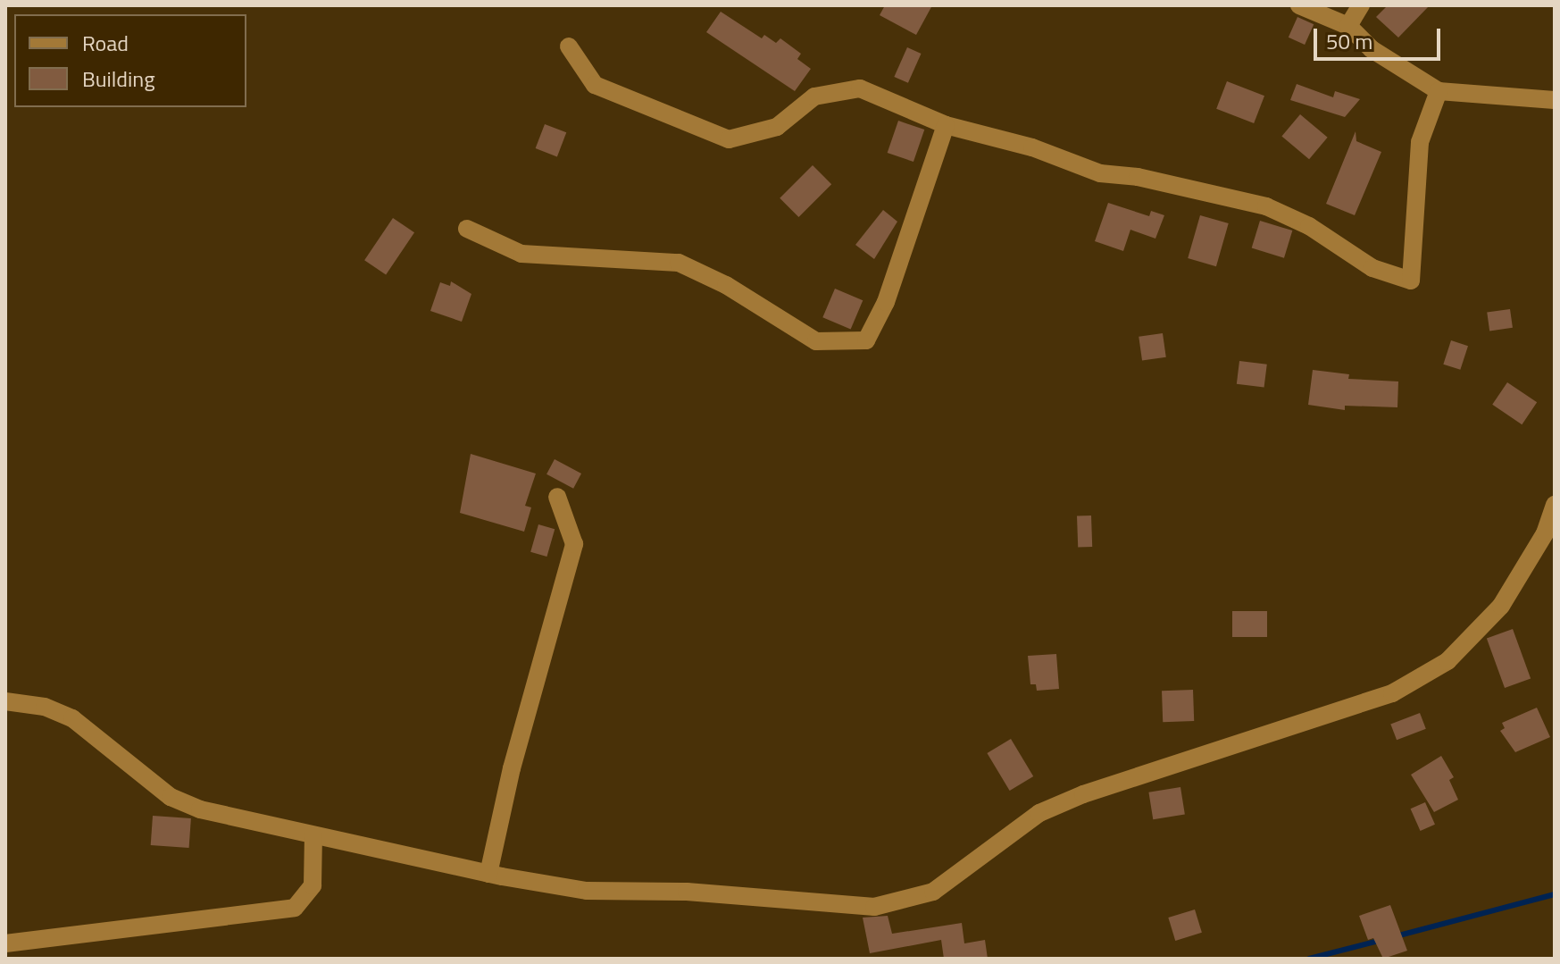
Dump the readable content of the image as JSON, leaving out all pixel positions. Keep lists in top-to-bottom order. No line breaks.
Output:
{"legend":["Road","Building"],"scale_bar":"50 m"}
